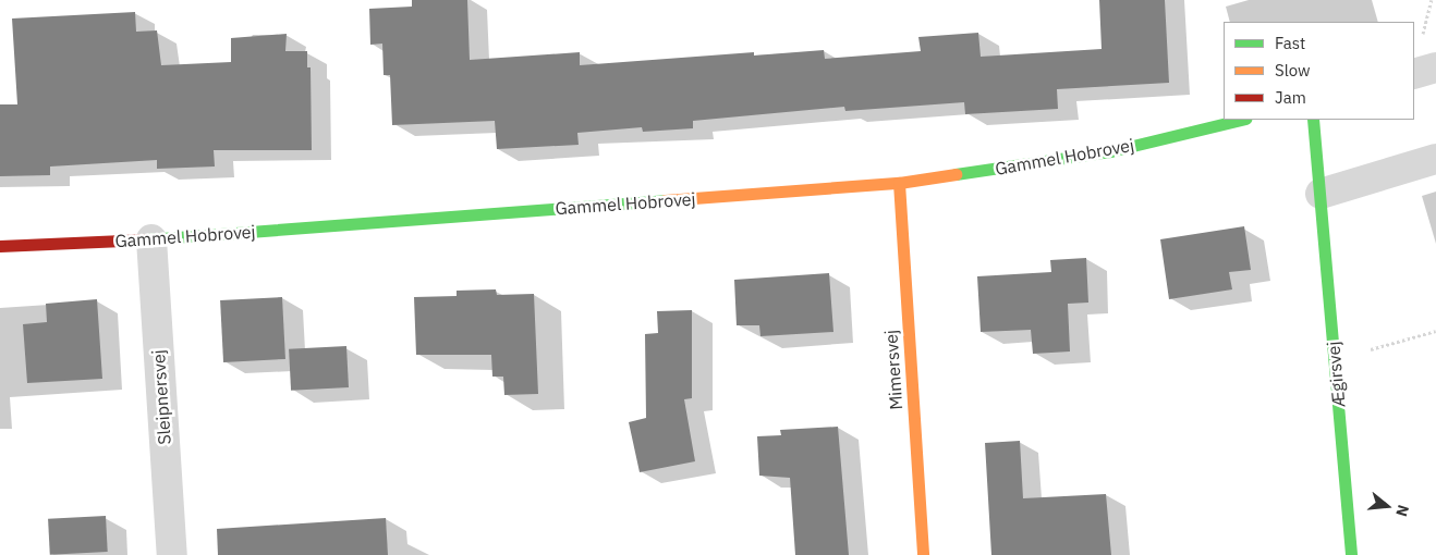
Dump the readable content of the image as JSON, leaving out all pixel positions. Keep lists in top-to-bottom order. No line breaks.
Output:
{"streets":{"street":["Gammel Hobrovej","Mimersvej","Ægirsvej","Sleipnersvej"]},"crossings":[["Gammel Hobrovej","Mimersvej"],["Gammel Hobrovej","Sleipnersvej"]],"legend":["Fast","Slow","Jam"],"north":"right"}
